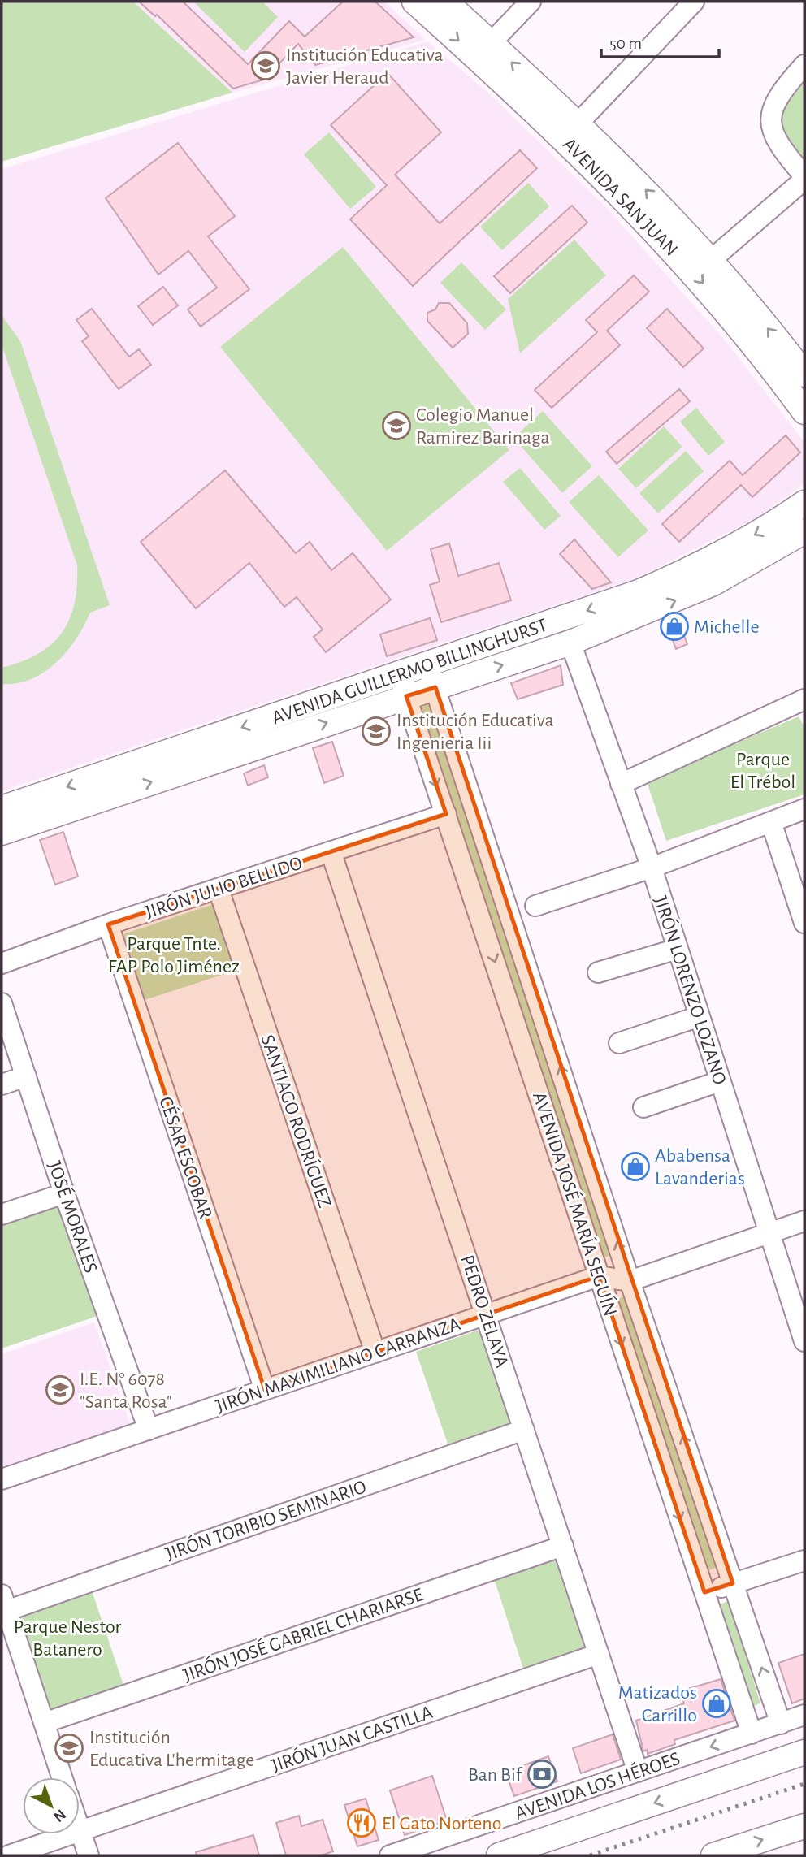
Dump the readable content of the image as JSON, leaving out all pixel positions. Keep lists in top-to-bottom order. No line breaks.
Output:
{"streets":{"main road":["AVENIDA SAN JUAN","AVENIDA GUILLERMO BILLINGHURST","AVENIDA LOS HÉROES"],"street":["JIRÓN JULIO BELLIDO","JIRÓN LORENZO LOZANO","SANTIAGO RODRÍGUEZ","CÉSAR ESCOBAR","AVENIDA JOSÉ MARÍA SEGUÍN","JOSÉ MORALES","PEDRO ZELAYA","JIRÓN MAXIMILIANO CARRANZA","JIRÓN TORIBIO SEMINARIO","JIRÓN JOSÉ GABRIEL CHARIARSE","JIRÓN JUAN CASTILLA"]},"crossings":[["AVENIDA GUILLERMO BILLINGHURST","JIRÓN LORENZO LOZANO"],["AVENIDA GUILLERMO BILLINGHURST","AVENIDA JOSÉ MARÍA SEGUÍN"],["JIRÓN JULIO BELLIDO","SANTIAGO RODRÍGUEZ"],["JIRÓN JULIO BELLIDO","CÉSAR ESCOBAR"],["JIRÓN JULIO BELLIDO","AVENIDA JOSÉ MARÍA SEGUÍN"],["JIRÓN JULIO BELLIDO","PEDRO ZELAYA"],["JIRÓN LORENZO LOZANO","JIRÓN MAXIMILIANO CARRANZA"],["SANTIAGO RODRÍGUEZ","JIRÓN MAXIMILIANO CARRANZA"],["CÉSAR ESCOBAR","JIRÓN MAXIMILIANO CARRANZA"],["AVENIDA JOSÉ MARÍA SEGUÍN","JIRÓN MAXIMILIANO CARRANZA"],["AVENIDA JOSÉ MARÍA SEGUÍN","AVENIDA LOS HÉROES"],["JOSÉ MORALES","JIRÓN MAXIMILIANO CARRANZA"],["PEDRO ZELAYA","JIRÓN MAXIMILIANO CARRANZA"],["PEDRO ZELAYA","JIRÓN TORIBIO SEMINARIO"],["PEDRO ZELAYA","JIRÓN JOSÉ GABRIEL CHARIARSE"],["PEDRO ZELAYA","JIRÓN JUAN CASTILLA"],["PEDRO ZELAYA","AVENIDA LOS HÉROES"]],"parks":["Parque El Trébol","Parque Tnte. FAP Polo Jiménez","Parque Nestor Batanero"],"places":{"school or university":["Institución Educativa Javier Heraud","Colegio Manuel Ramirez Barinaga","Institución Educativa Ingenieria Iii","I.E. N° 6078 \"Santa Rosa\"","Institución Educativa L'hermitage"],"shop":["Michelle","Ababensa Lavanderias","Matizados Carrillo"],"bank":["Ban Bif"],"restaurant":["El Gato Norteno"]},"scale_bar":"50 m","north":"bottom right"}
